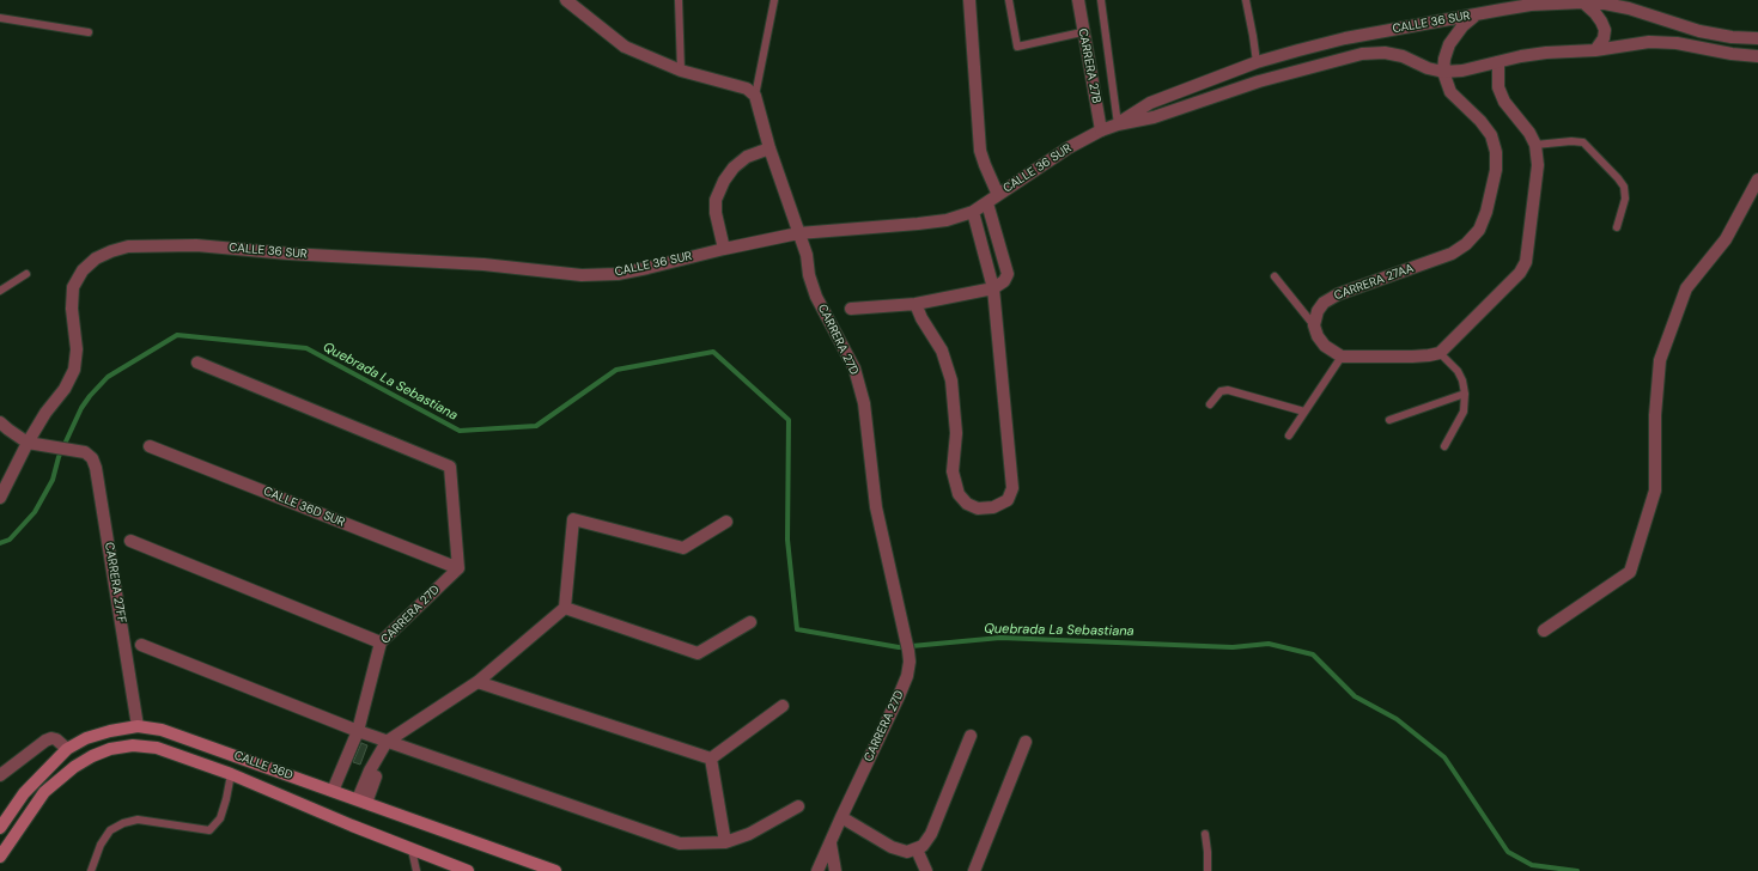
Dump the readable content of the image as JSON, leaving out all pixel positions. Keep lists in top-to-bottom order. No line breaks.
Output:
{"streets":{"main road":["CALLE 36D"],"street":["CALLE 36 SUR","CARRERA 27B","CARRERA 27AA","CARRERA 27D","CALLE 36D SUR","CARRERA 27FF"]},"crossings":[["CALLE 36 SUR","CARRERA 27B"],["CALLE 36 SUR","CARRERA 27AA"],["CALLE 36 SUR","CARRERA 27D"],["CALLE 36 SUR","CARRERA 27FF"],["CARRERA 27D","CALLE 36D SUR"],["CARRERA 27D","CALLE 36D"],["CARRERA 27FF","CALLE 36D"]],"water":["Quebrada La Sebastiana"]}
